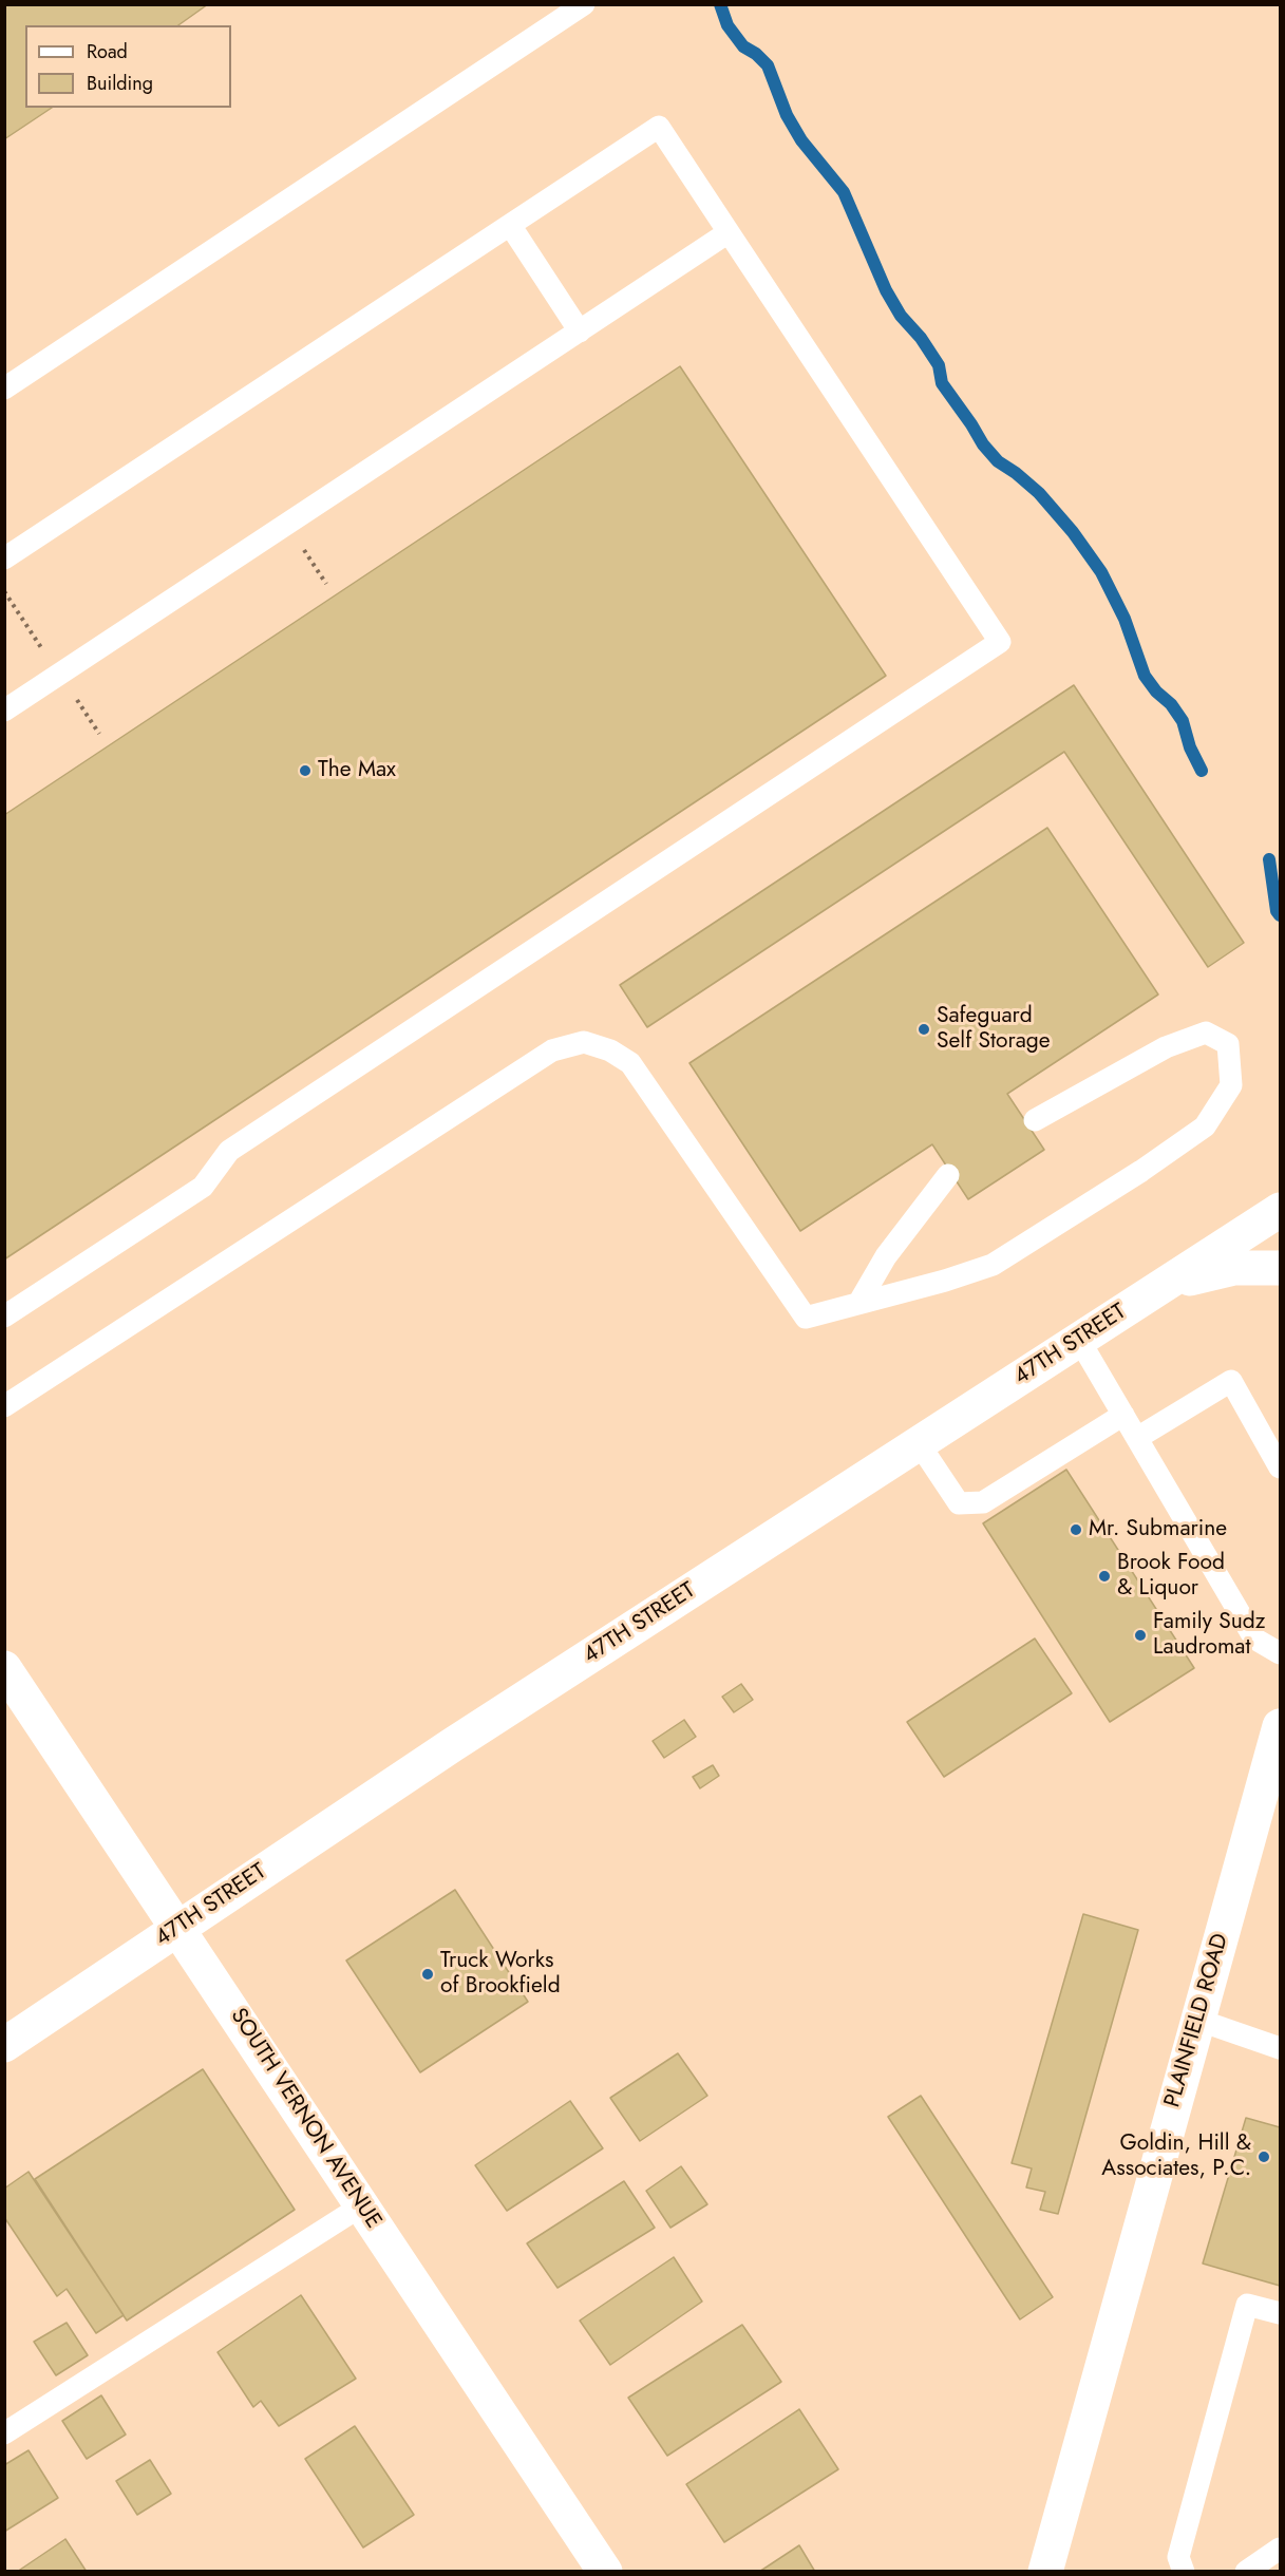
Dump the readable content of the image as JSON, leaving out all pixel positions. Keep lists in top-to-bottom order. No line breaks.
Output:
{"streets":{"street":["47TH STREET","PLAINFIELD ROAD","SOUTH VERNON AVENUE"]},"crossings":[["47TH STREET","SOUTH VERNON AVENUE"]],"places":["The Max","Safeguard Self Storage","Mr. Submarine","Brook Food & Liquor","Family Sudz Laudromat","Truck Works of Brookfield","Goldin, Hill & Associates, P.C."],"legend":["Road","Building"]}
